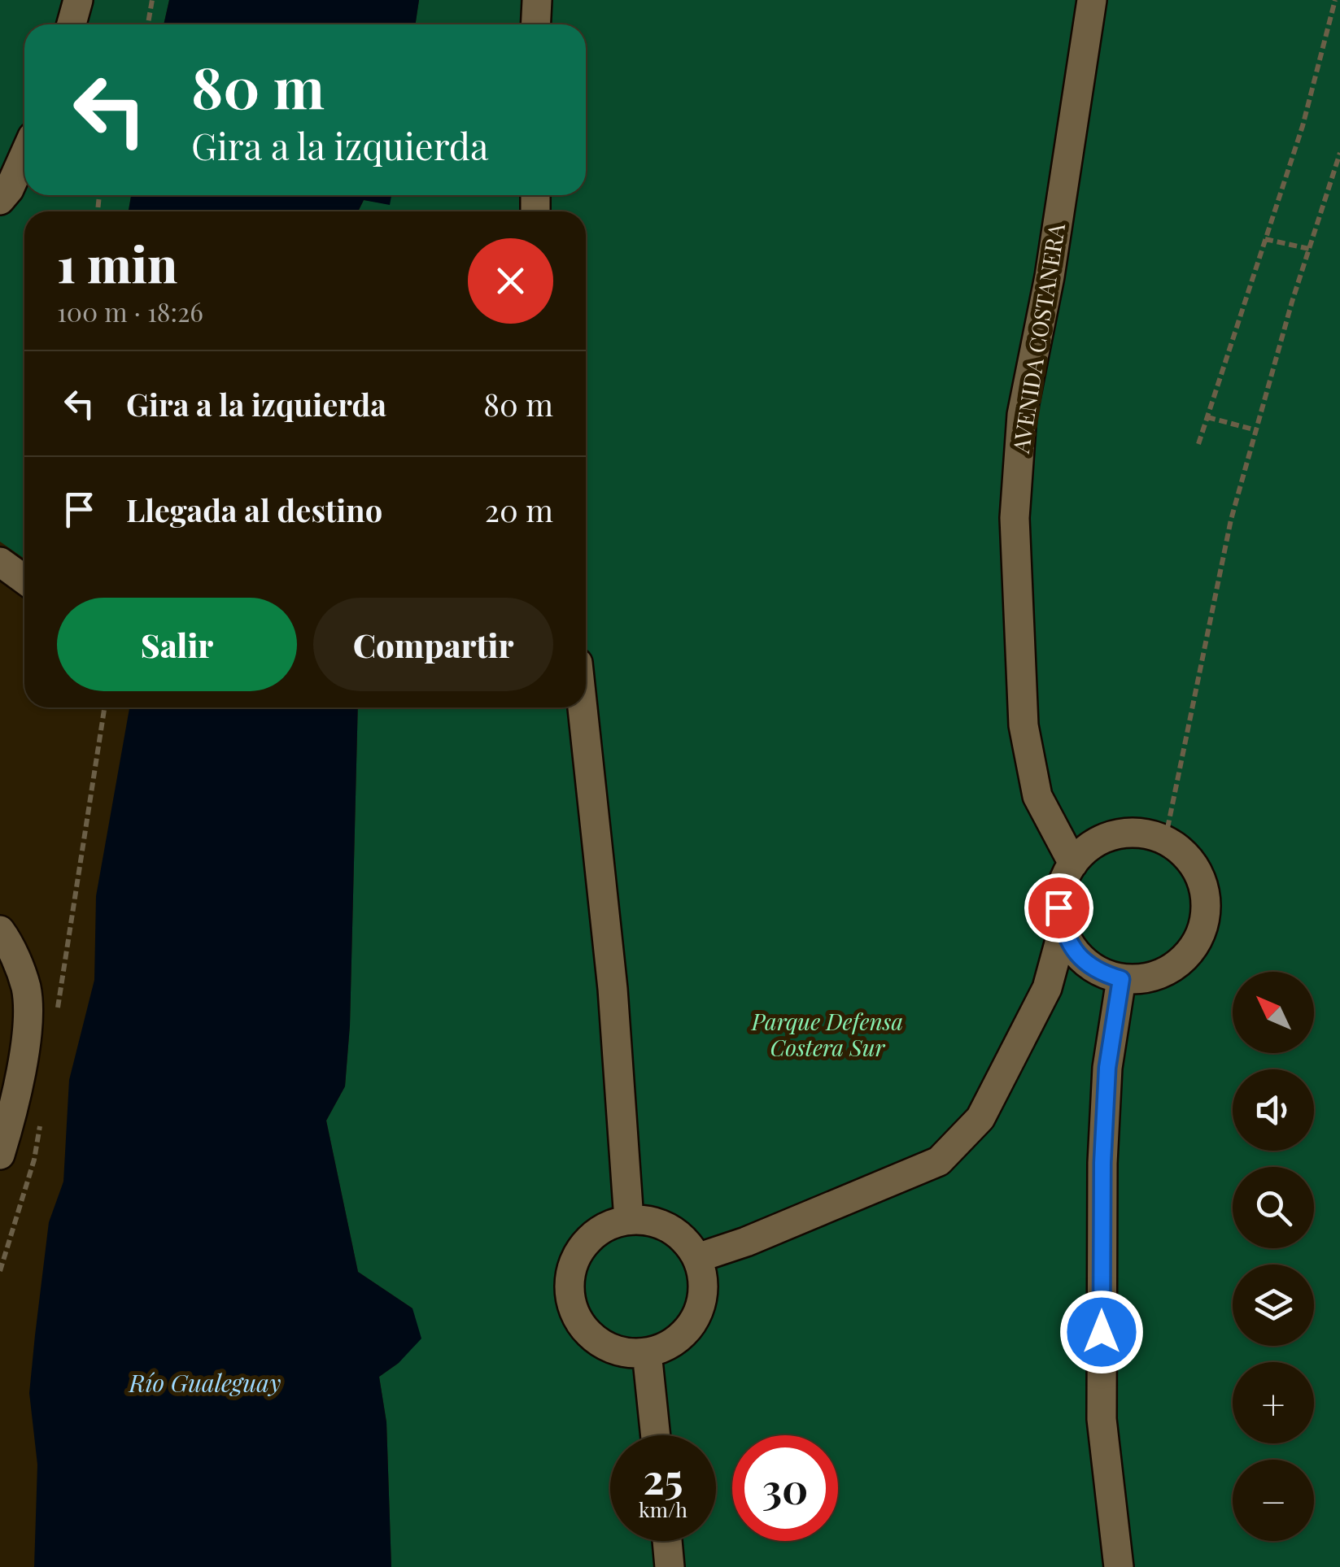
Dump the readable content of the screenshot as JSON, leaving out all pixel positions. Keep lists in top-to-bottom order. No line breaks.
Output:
{"streets":{"street":["AVENIDA COSTANERA"]},"water":["Río Gualeguay"],"parks":["Parque Defensa Costera Sur"],"north":"top left","page":{"turn":["80 m","Gira a la izquierda"],"heading":["1 min","100 m · 18:26"],"list":[{"name":"Gira a la izquierda","value":"80 m"},{"name":"Llegada al destino","value":"20 m"}],"buttons":["Salir","Compartir"],"map_buttons":["+","−"],"speed":"25 km/h","limit":"30"}}
